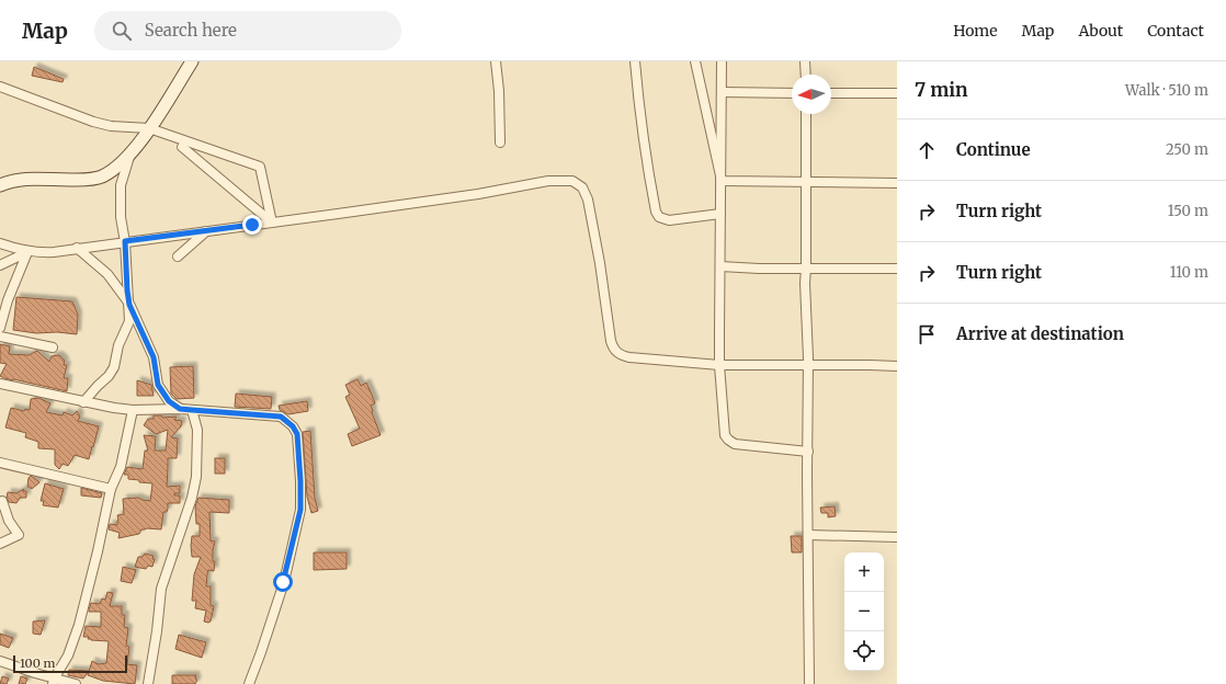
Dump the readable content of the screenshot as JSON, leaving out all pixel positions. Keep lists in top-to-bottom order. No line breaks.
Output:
{"scale_bar":"100 m","north":"left","page":{"header":"Map","search":"Search here","nav":["Home","Map","About","Contact"],"heading":["7 min","Walk · 510 m"],"list":[["Continue","250 m"],["Turn right","150 m"],["Turn right","110 m"],"Arrive at destination"],"map_buttons":["+","−"],"scale":"100 m"}}
